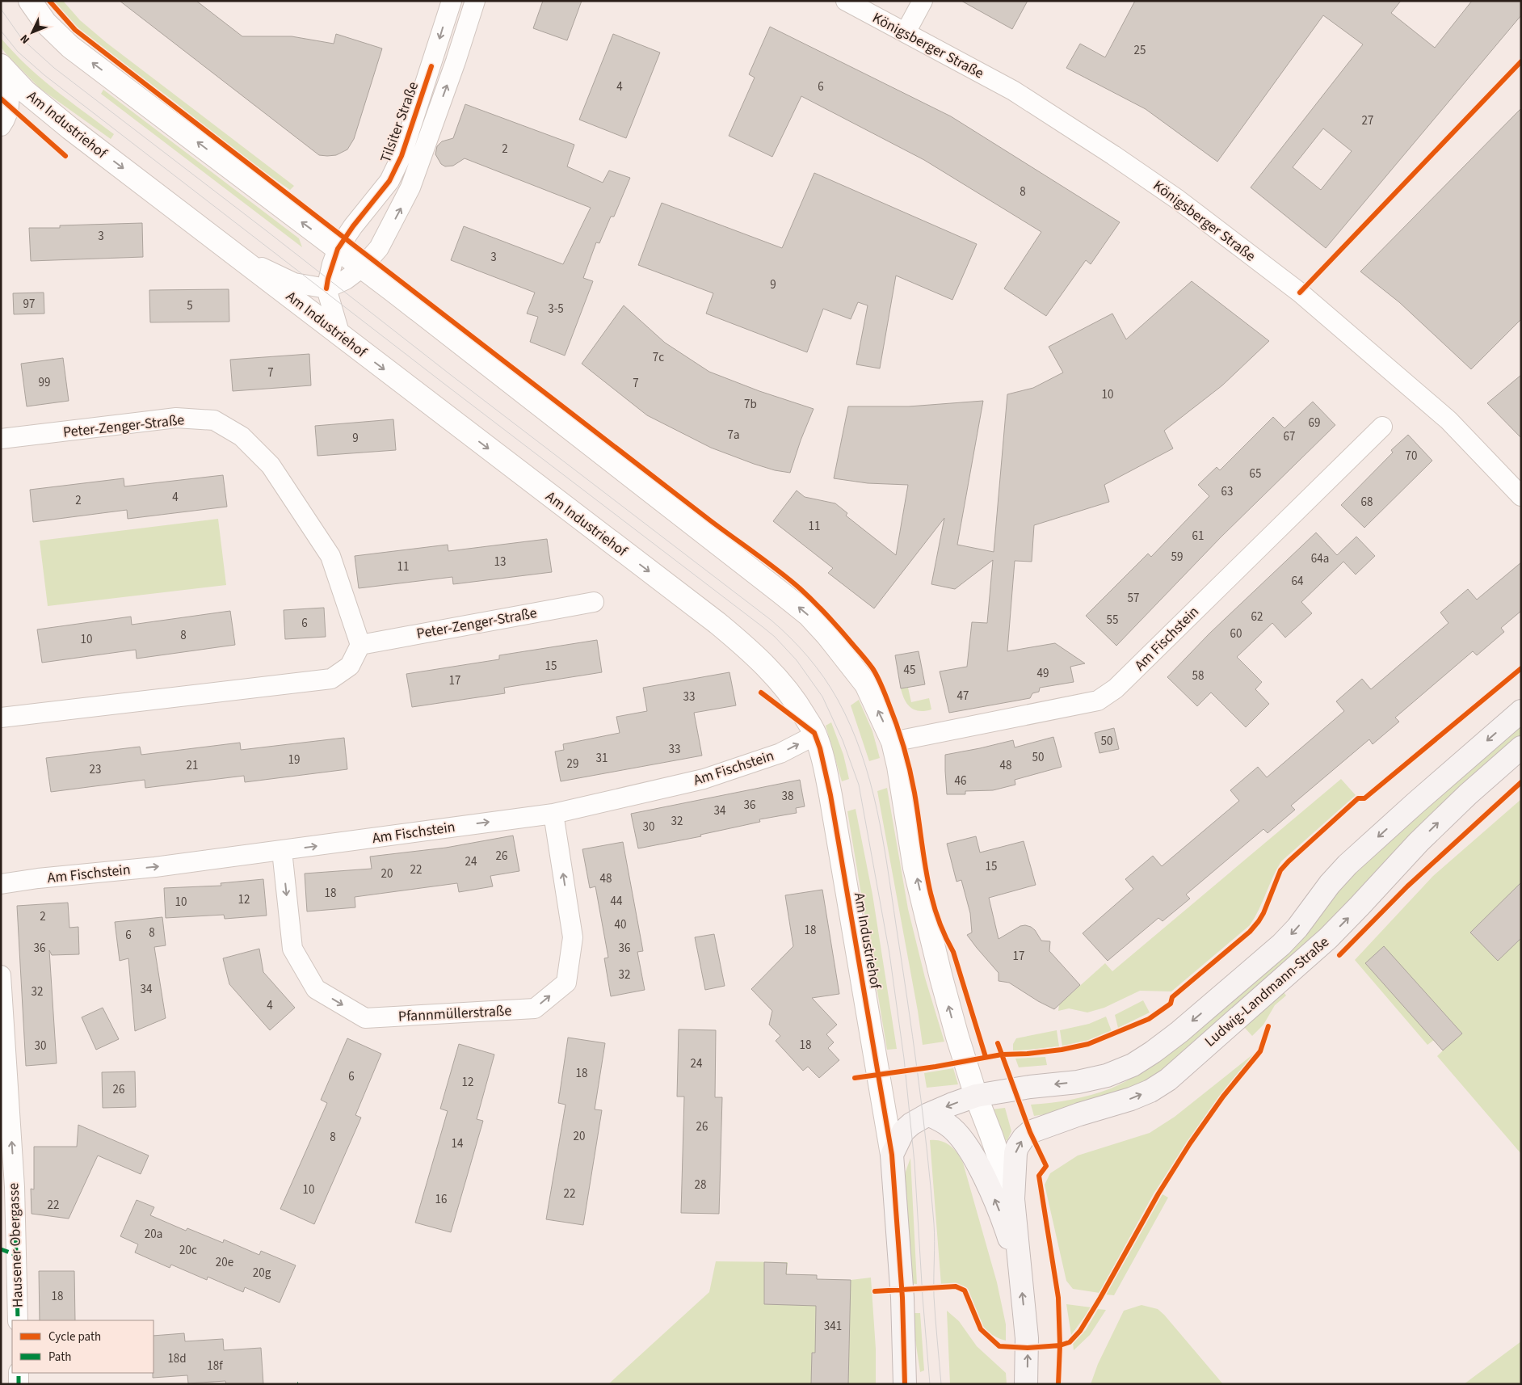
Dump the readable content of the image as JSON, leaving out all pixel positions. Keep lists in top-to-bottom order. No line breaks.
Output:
{"streets":{"main road":["Am Industriehof","Ludwig-Landmann-Straße"],"street":["Königsberger Straße","Tilsiter Straße","Peter-Zenger-Straße","Am Fischstein","Pfannmüllerstraße","Hausener Obergasse"]},"crossings":[["Am Industriehof","Am Fischstein"],["Am Industriehof","Ludwig-Landmann-Straße"],["Am Fischstein","Pfannmüllerstraße"]],"one_way":["Hausener Obergasse"],"house_numbers":["25","4","6","27","2","8","3","3","9","97","5","3-5","7c","7","99","7","10","7b","69","7a","67","9","70","65","63","4","2","68","11","61","59","64a","13","11","64","57","62","55","6","60","8","10","15","45","49","58","17","47","33","50","33","50","31","19","29","21","48","23","46","38","36","34","32","30","26","24","15","22","20","48","18","12","44","10","2","40","18","8","6","36","36","17","32","34","32","4","18","30","24","18","6","12","26","26","20","8","14","28","10","22","16","22","20a","20c","20e","20g","18","341","18d","18f"],"legend":["Cycle path","Path"],"north":"bottom left"}
